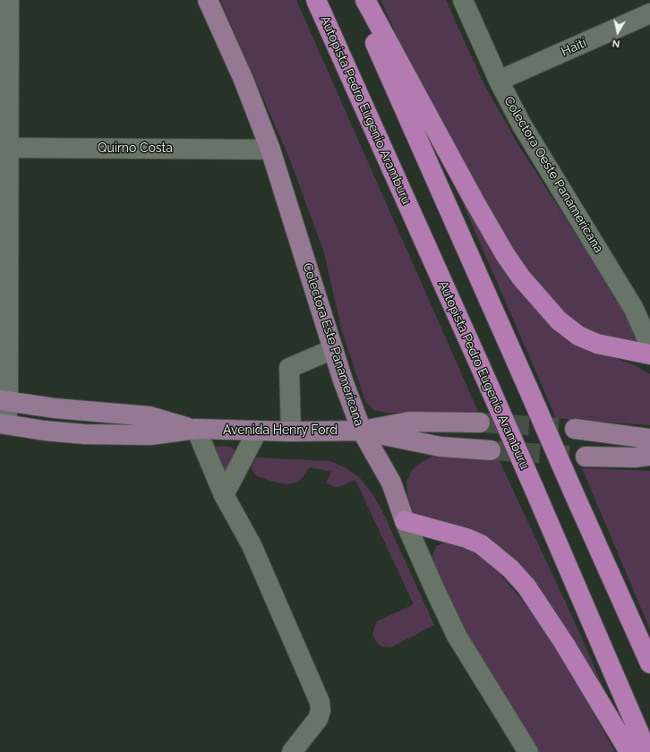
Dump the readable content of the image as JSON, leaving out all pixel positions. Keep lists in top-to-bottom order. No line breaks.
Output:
{"streets":{"highway":["Autopista Pedro Eugenio Aramburu"],"main road":["Colectora Este Panamericana","Avenida Henry Ford"],"street":["Haití","Quirno Costa","Colectora Oeste Panamericana"]},"crossings":[["Haití","Colectora Oeste Panamericana"],["Quirno Costa","Colectora Este Panamericana"],["Colectora Este Panamericana","Avenida Henry Ford"]],"north":"bottom"}
